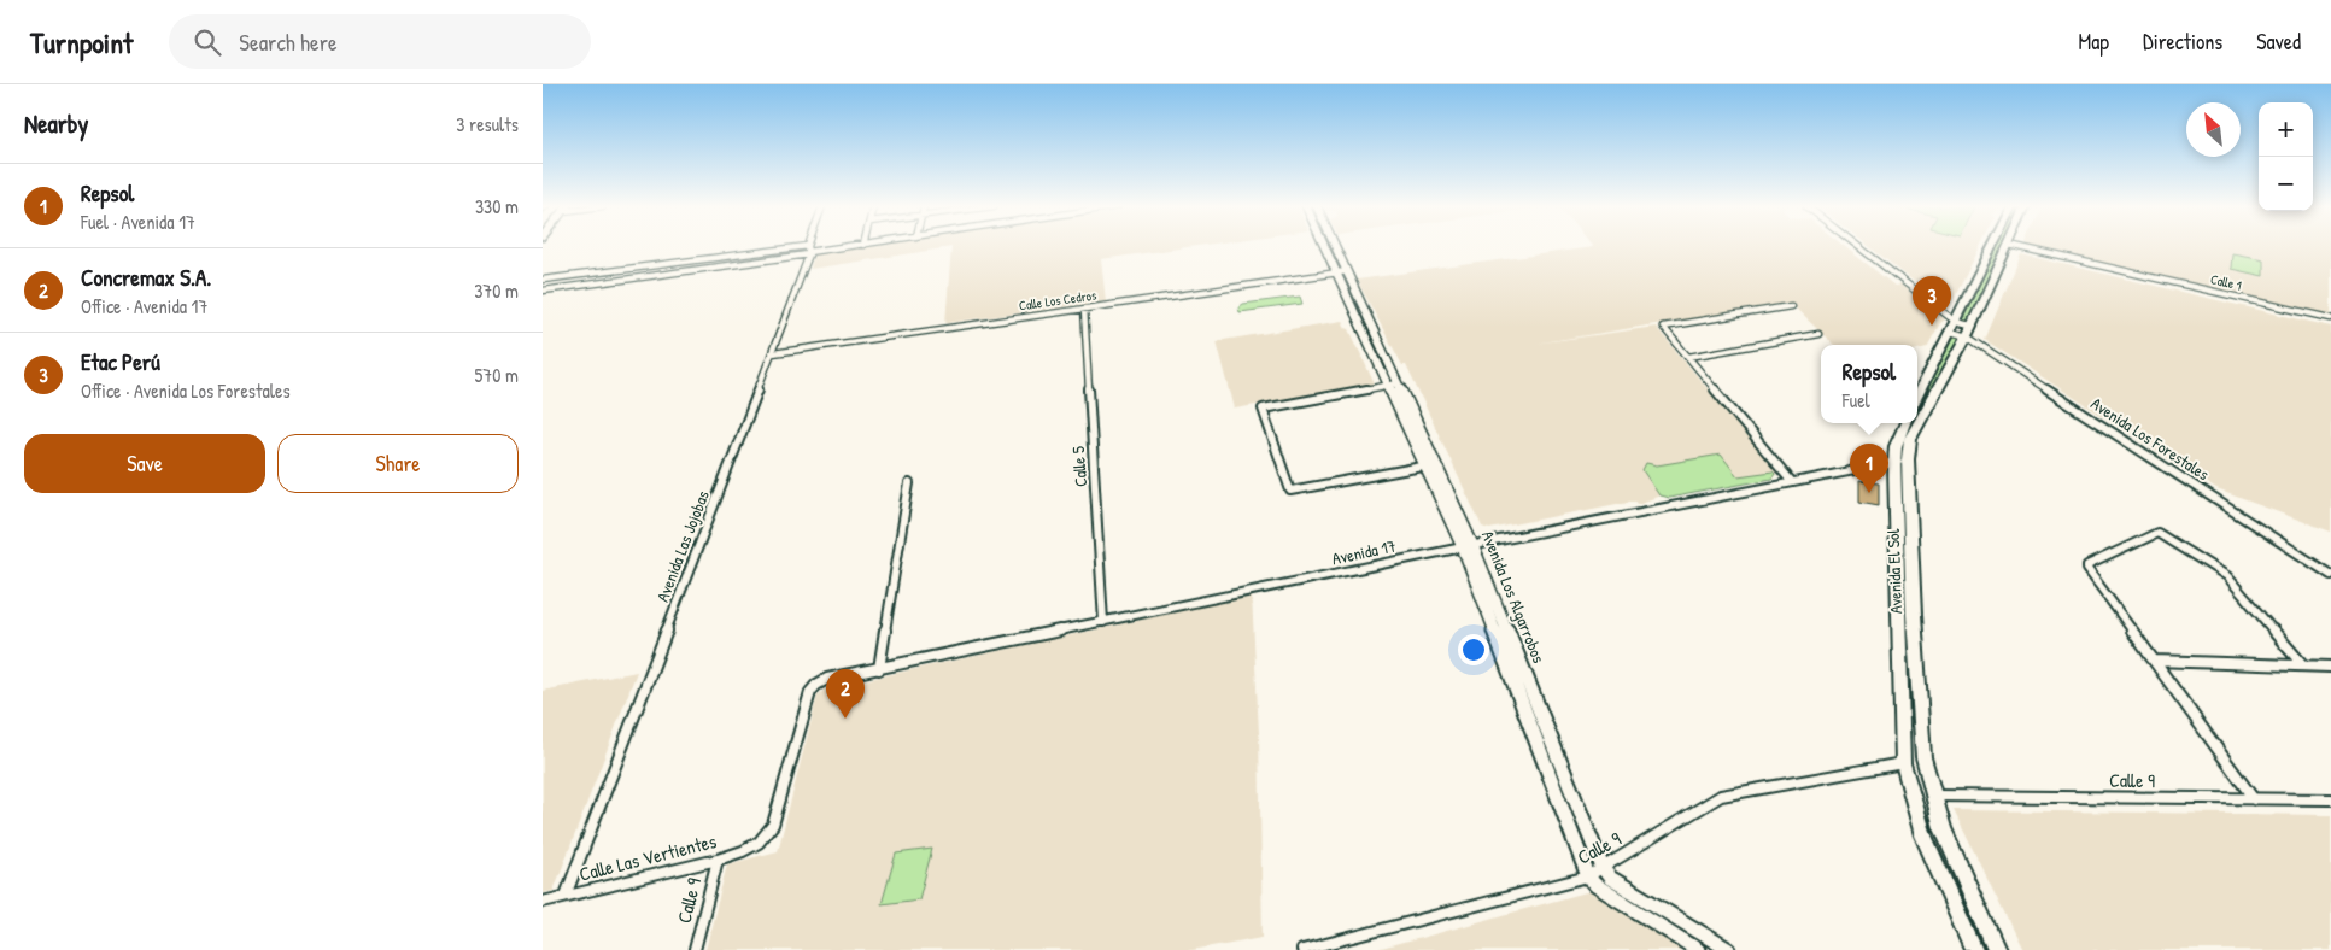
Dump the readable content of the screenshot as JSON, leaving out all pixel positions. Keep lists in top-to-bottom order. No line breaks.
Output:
{"streets":{"main road":["Avenida El Sol"],"street":["Calle 1","Calle Los Cedros","Avenida Los Forestales","Calle 5","Avenida Las Jojobas","Avenida 17","Avenida Los Algarrobos","Calle 9","Calle Las Vertientes"]},"crossings":[["Calle Los Cedros","Calle 5"],["Calle Los Cedros","Avenida Las Jojobas"],["Calle Los Cedros","Avenida Los Algarrobos"],["Avenida Los Forestales","Avenida El Sol"],["Calle 5","Avenida 17"],["Avenida Las Jojobas","Calle Las Vertientes"],["Avenida 17","Avenida El Sol"],["Avenida 17","Avenida Los Algarrobos"],["Avenida 17","Calle Las Vertientes"],["Avenida El Sol","Calle 9"],["Avenida Los Algarrobos","Calle 9"],["Calle 9","Calle Las Vertientes"]],"north":"top left","page":{"header":"Turnpoint","search":"Search here","nav":["Map","Directions","Saved"],"heading":["Nearby","3 results"],"map_buttons":["+","−"],"list":[{"mark":"1","name":"Repsol","note":"Fuel · Avenida 17","value":"330 m"},{"mark":"2","name":"Concremax S.A.","note":"Office · Avenida 17","value":"370 m"},{"mark":"3","name":"Etac Perú","note":"Office · Avenida Los Forestales","value":"570 m"}],"pins":["3","1","2"],"popup":["Repsol","Fuel"],"buttons":["Save","Share"]}}
